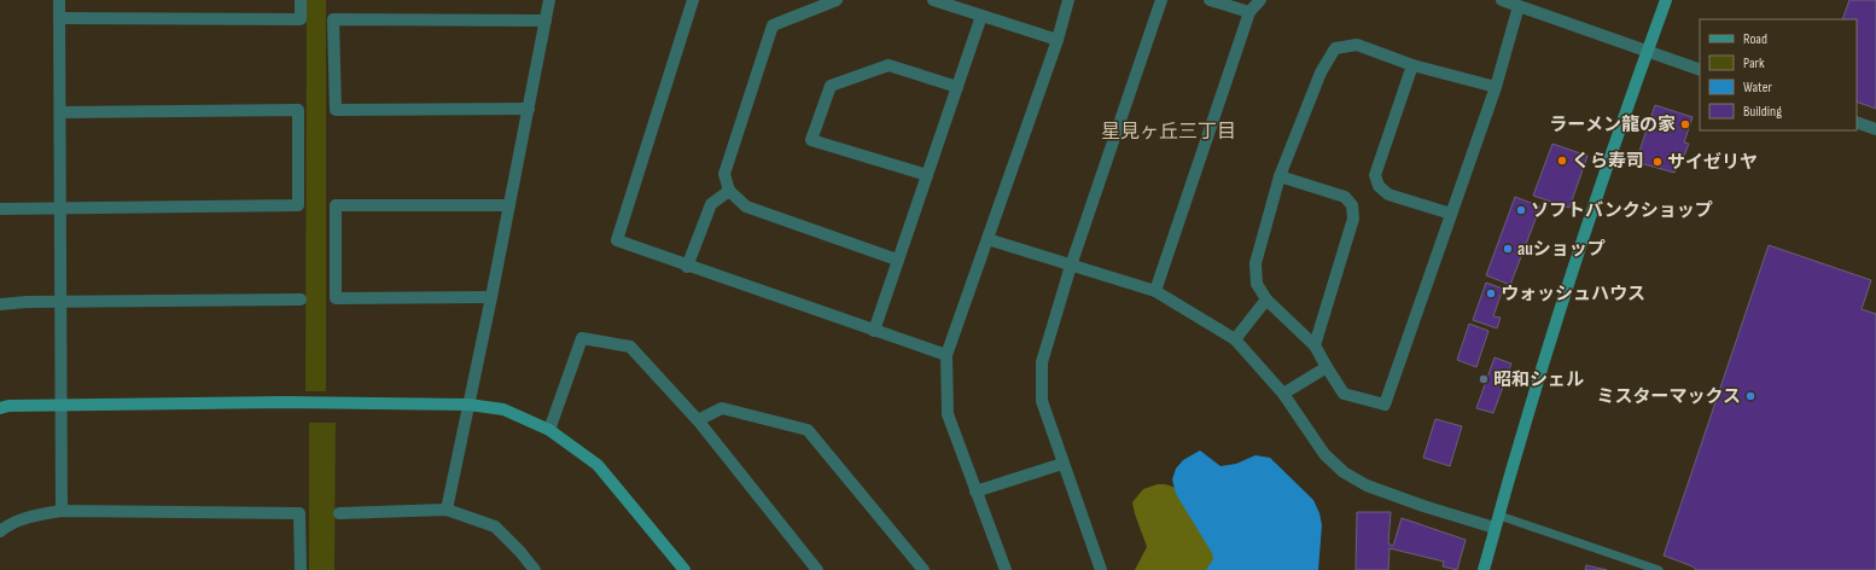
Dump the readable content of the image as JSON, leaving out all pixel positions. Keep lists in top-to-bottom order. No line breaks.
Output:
{"districts":["星見ヶ丘三丁目"],"places":["ラーメン龍の家","くら寿司","サイゼリヤ","ソフトバンクショップ","auショップ","ウォッシュハウス","昭和シェル","ミスターマックス"],"legend":["Road","Park","Water","Building"]}
